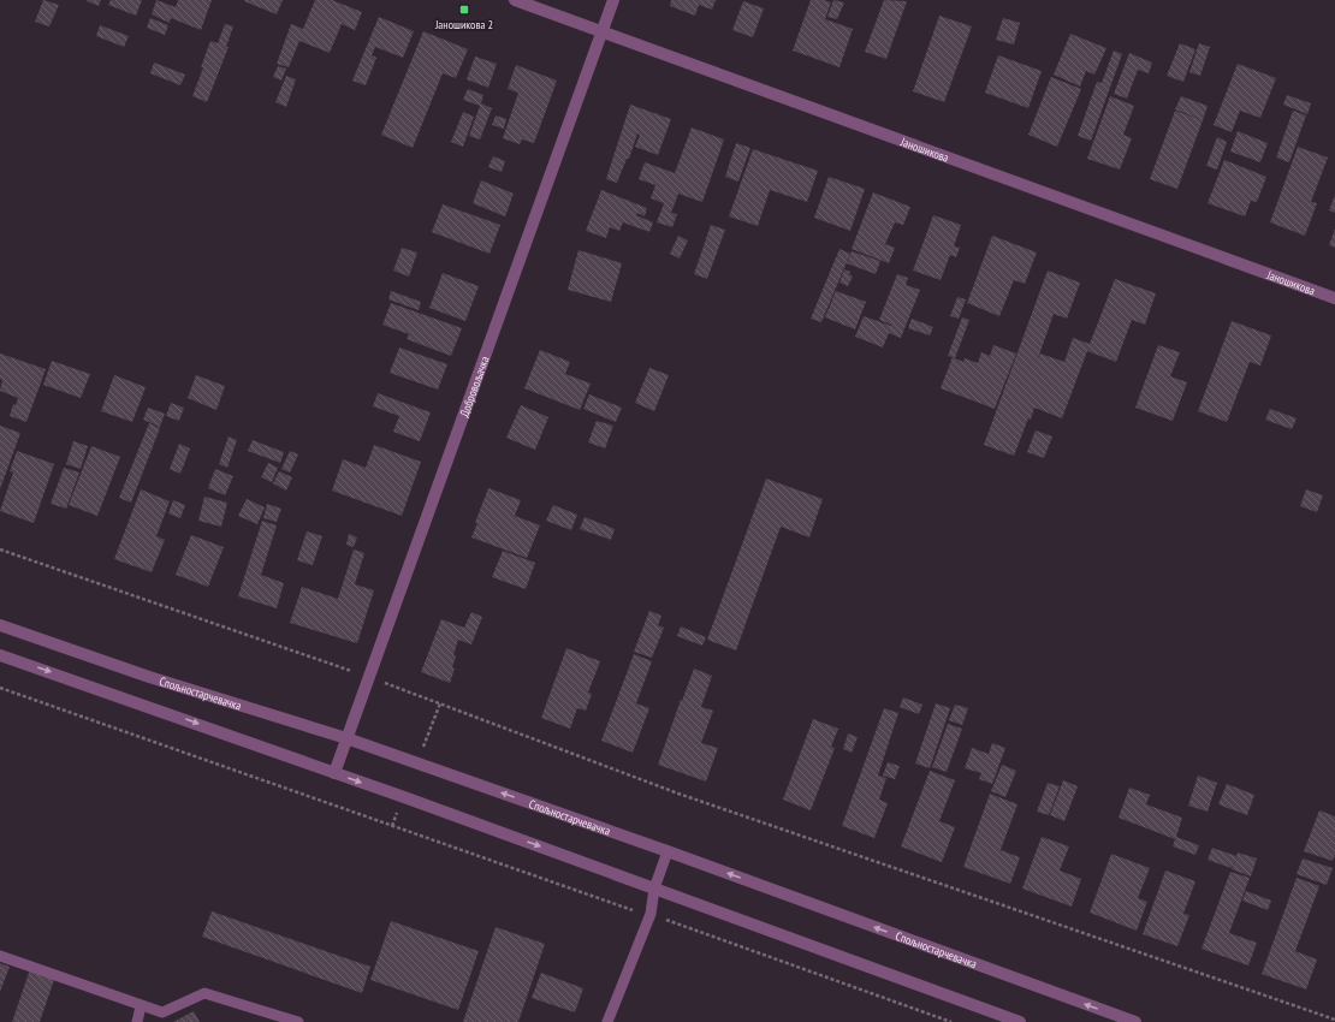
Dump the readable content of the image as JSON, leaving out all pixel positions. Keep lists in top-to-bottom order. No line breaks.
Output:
{"streets":{"street":["Јаношикова","Добровољачка","Спољностарчевачка"]},"crossings":[["Јаношикова","Добровољачка"],["Добровољачка","Спољностарчевачка"]],"places":{"transit":["Јаношикова 2"]}}
